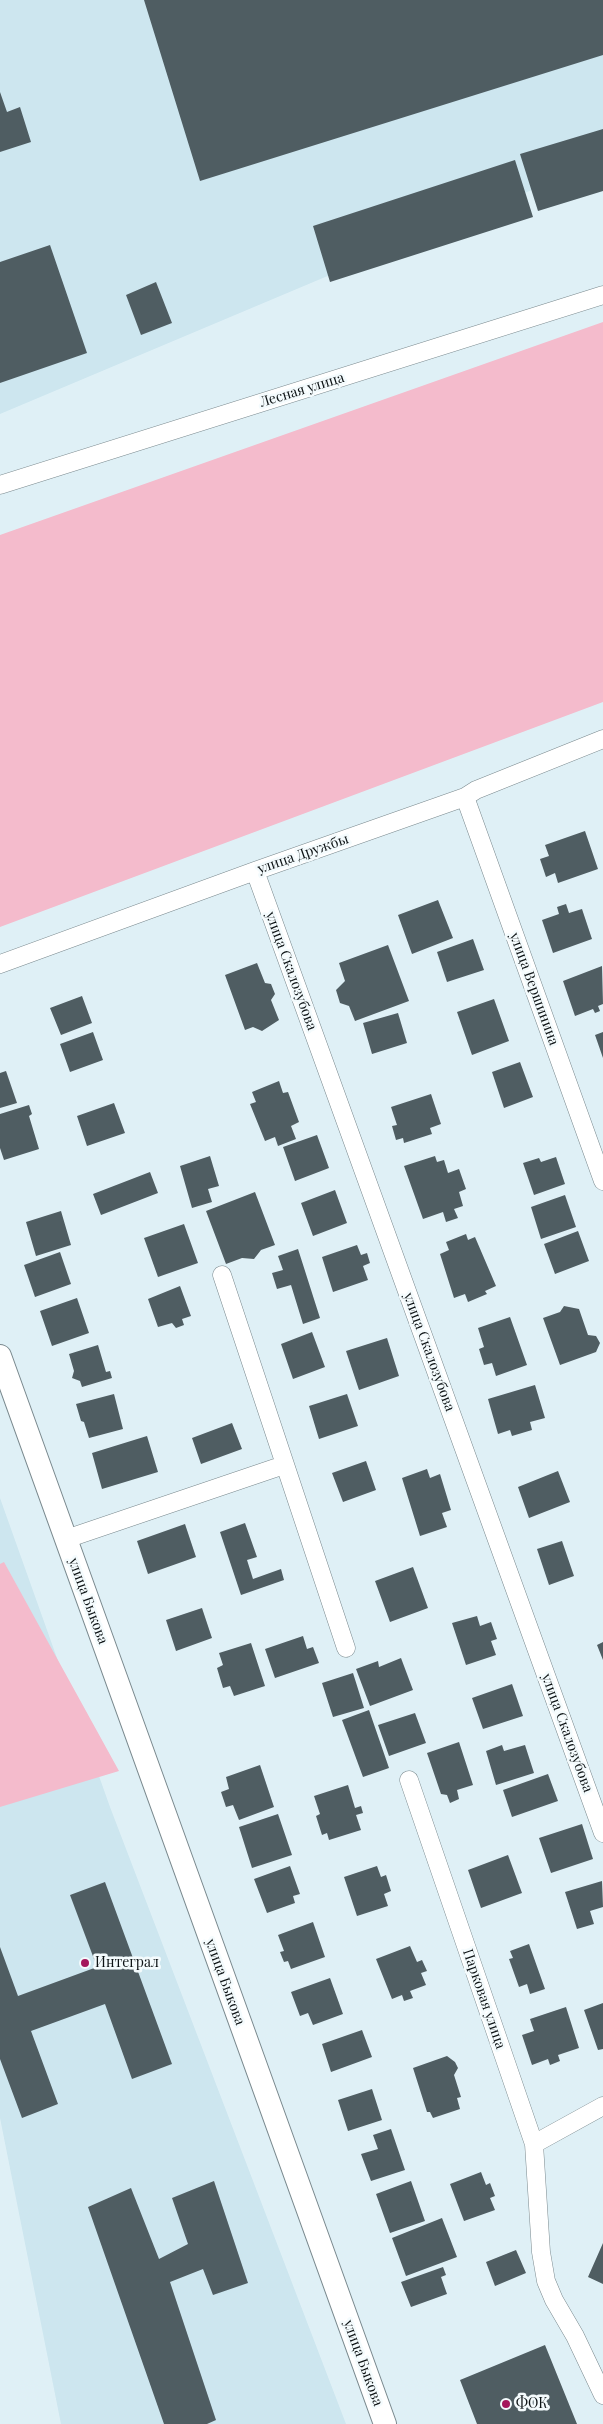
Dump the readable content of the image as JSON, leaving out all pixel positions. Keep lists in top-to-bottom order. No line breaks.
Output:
{"streets":{"street":["Лесная улица","улица Дружбы","улица Скалозубова","улица Вершинина","улица Быкова","Парковая улица"]},"crossings":[["улица Дружбы","улица Скалозубова"],["улица Дружбы","улица Вершинина"]],"places":["Интеграл","ФОК"]}
